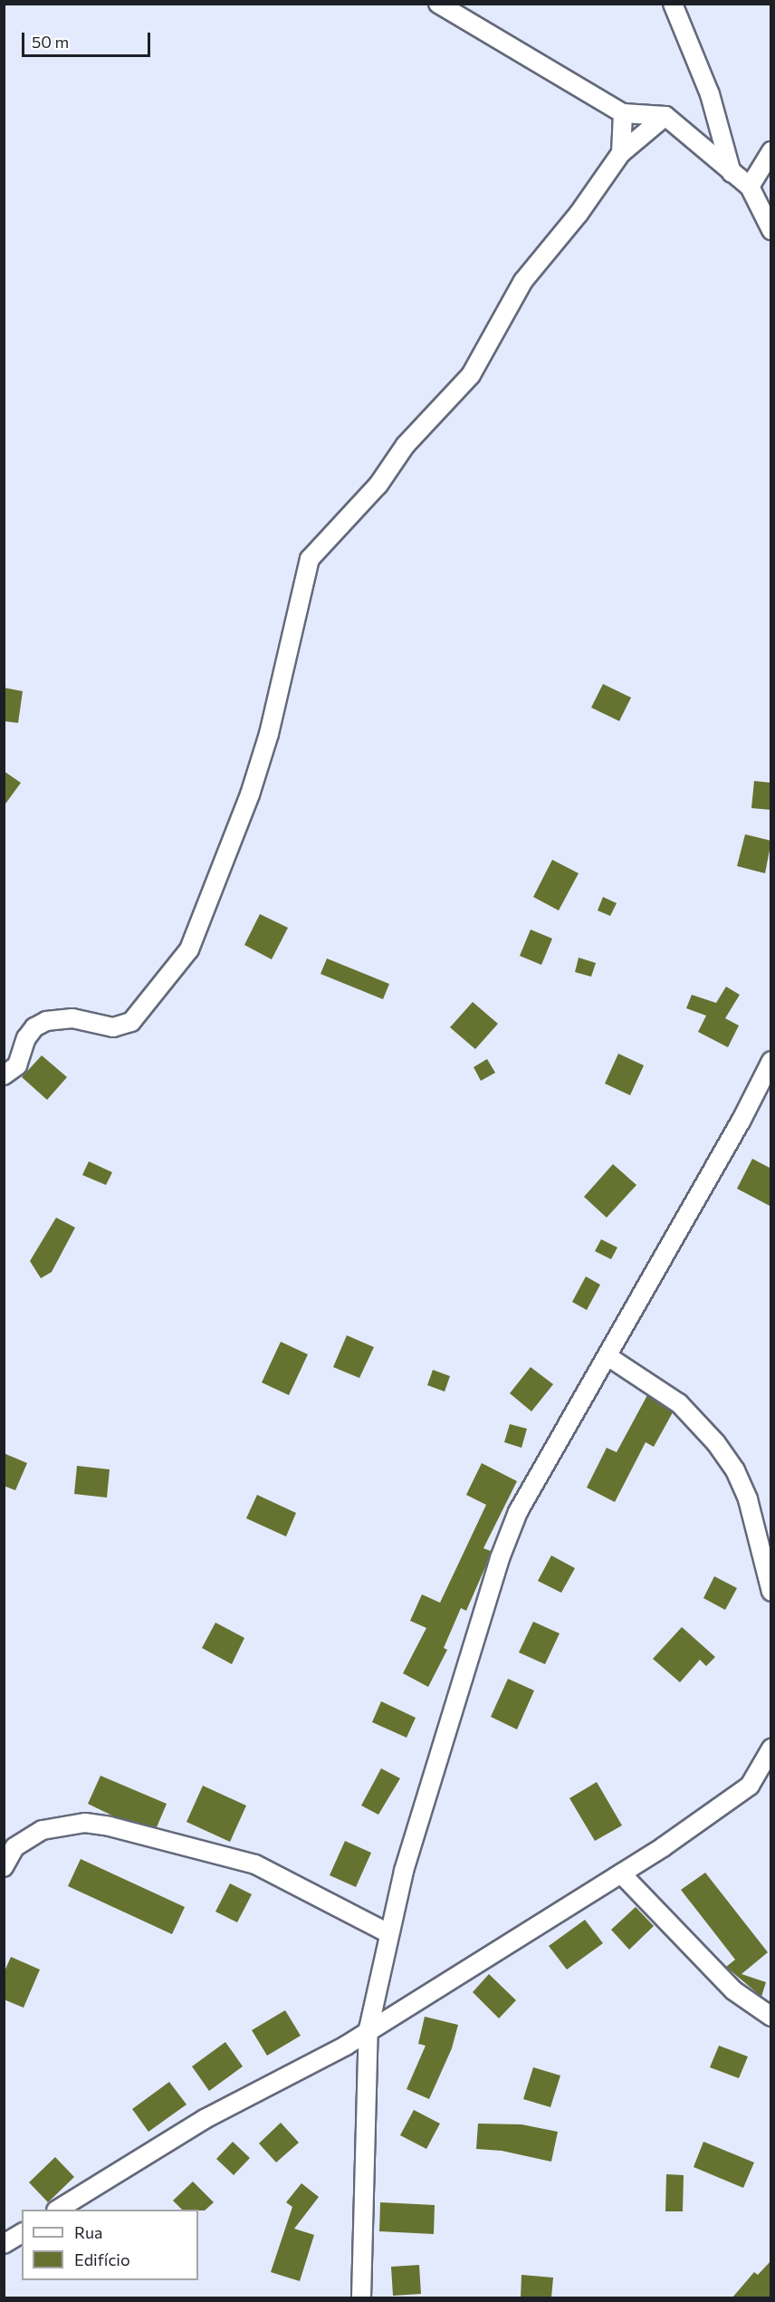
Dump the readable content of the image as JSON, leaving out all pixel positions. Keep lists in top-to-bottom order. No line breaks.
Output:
{"legend":["Rua","Edifício"],"scale_bar":"50 m"}
